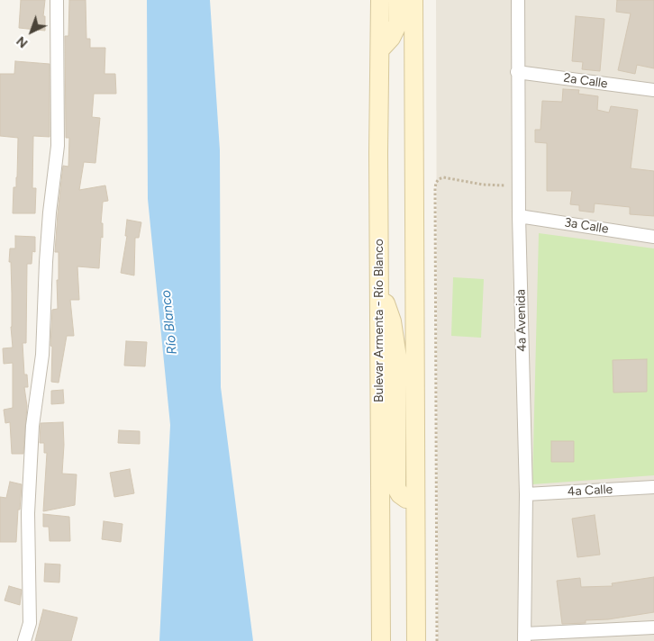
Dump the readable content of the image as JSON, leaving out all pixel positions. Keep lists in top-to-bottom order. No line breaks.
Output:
{"streets":{"main road":["Bulevar Armenta - Río Blanco"],"street":["2a Calle","3a Calle","4a Avenida","4a Calle"]},"crossings":[["2a Calle","4a Avenida"],["3a Calle","4a Avenida"],["4a Avenida","4a Calle"]],"water":["Río Blanco"],"north":"bottom left"}
